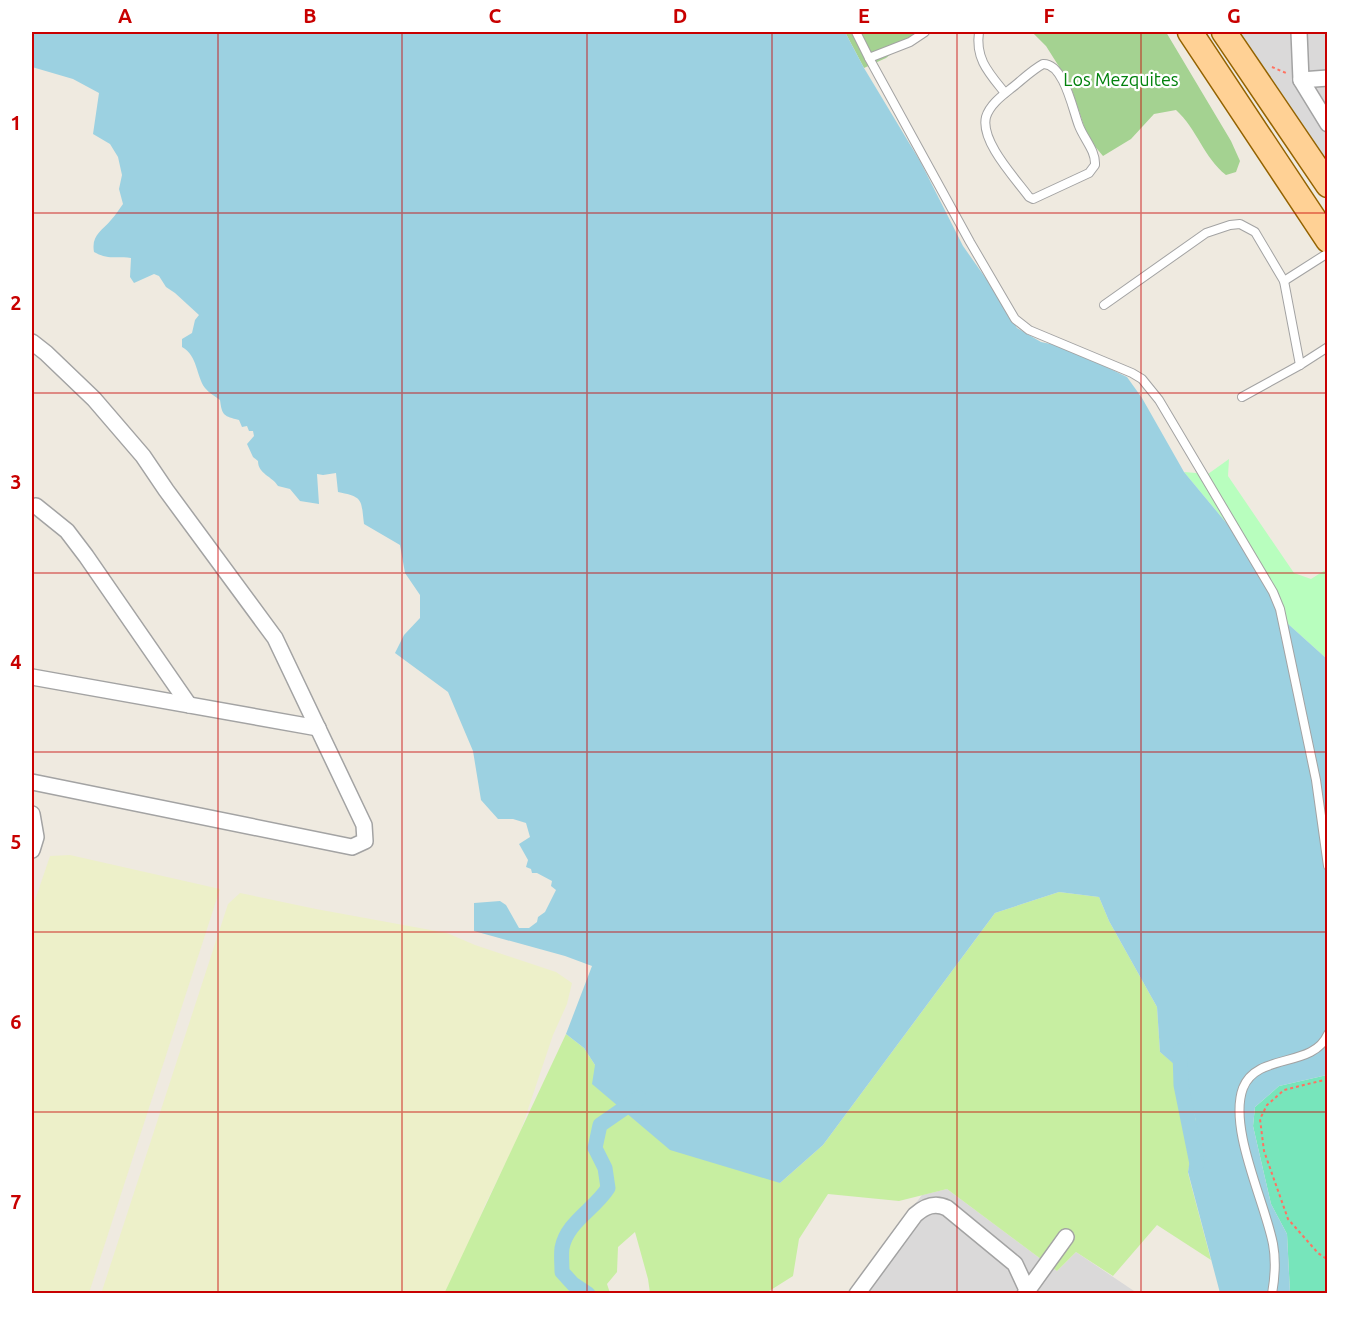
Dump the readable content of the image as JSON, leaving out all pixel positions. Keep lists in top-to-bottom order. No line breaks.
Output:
{"parks":["Los Mezquites"],"grid":{"columns":["A","B","C","D","E","F","G"],"rows":["1","2","3","4","5","6","7"]}}
